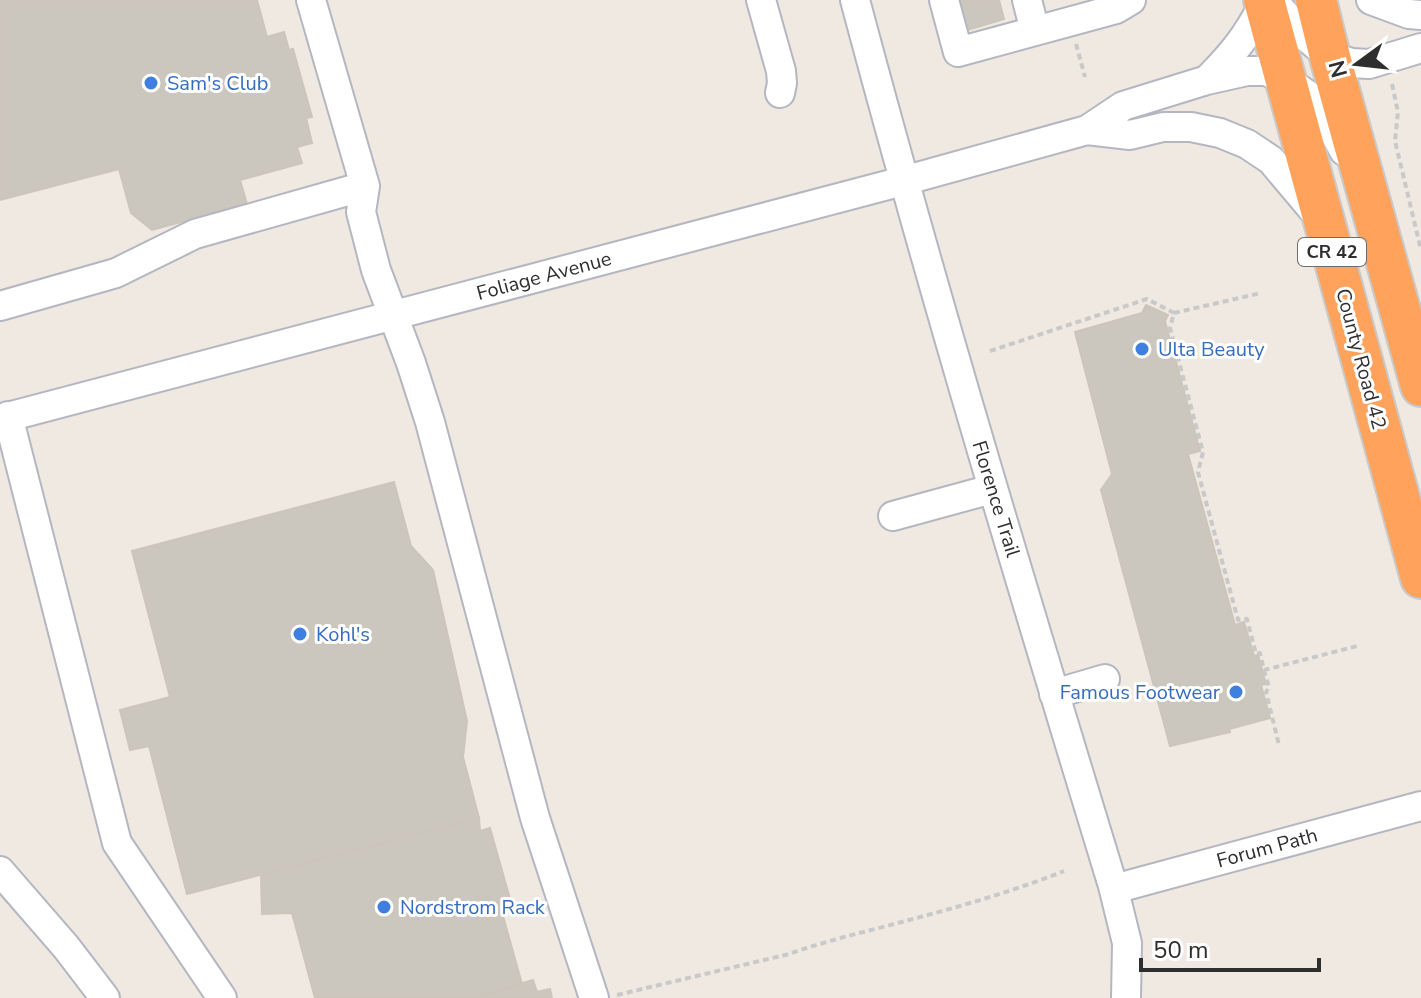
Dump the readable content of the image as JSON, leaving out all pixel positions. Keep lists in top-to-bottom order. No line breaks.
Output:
{"streets":{"highway":["CR 42","County Road 42"],"street":["Foliage Avenue","Florence Trail","Forum Path"]},"crossings":[["CR 42","Foliage Avenue"],["Foliage Avenue","County Road 42"],["Foliage Avenue","Florence Trail"],["Florence Trail","Forum Path"]],"places":["Sam's Club","Ulta Beauty","Kohl's","Famous Footwear","Nordstrom Rack"],"scale_bar":"50 m","north":"left"}
